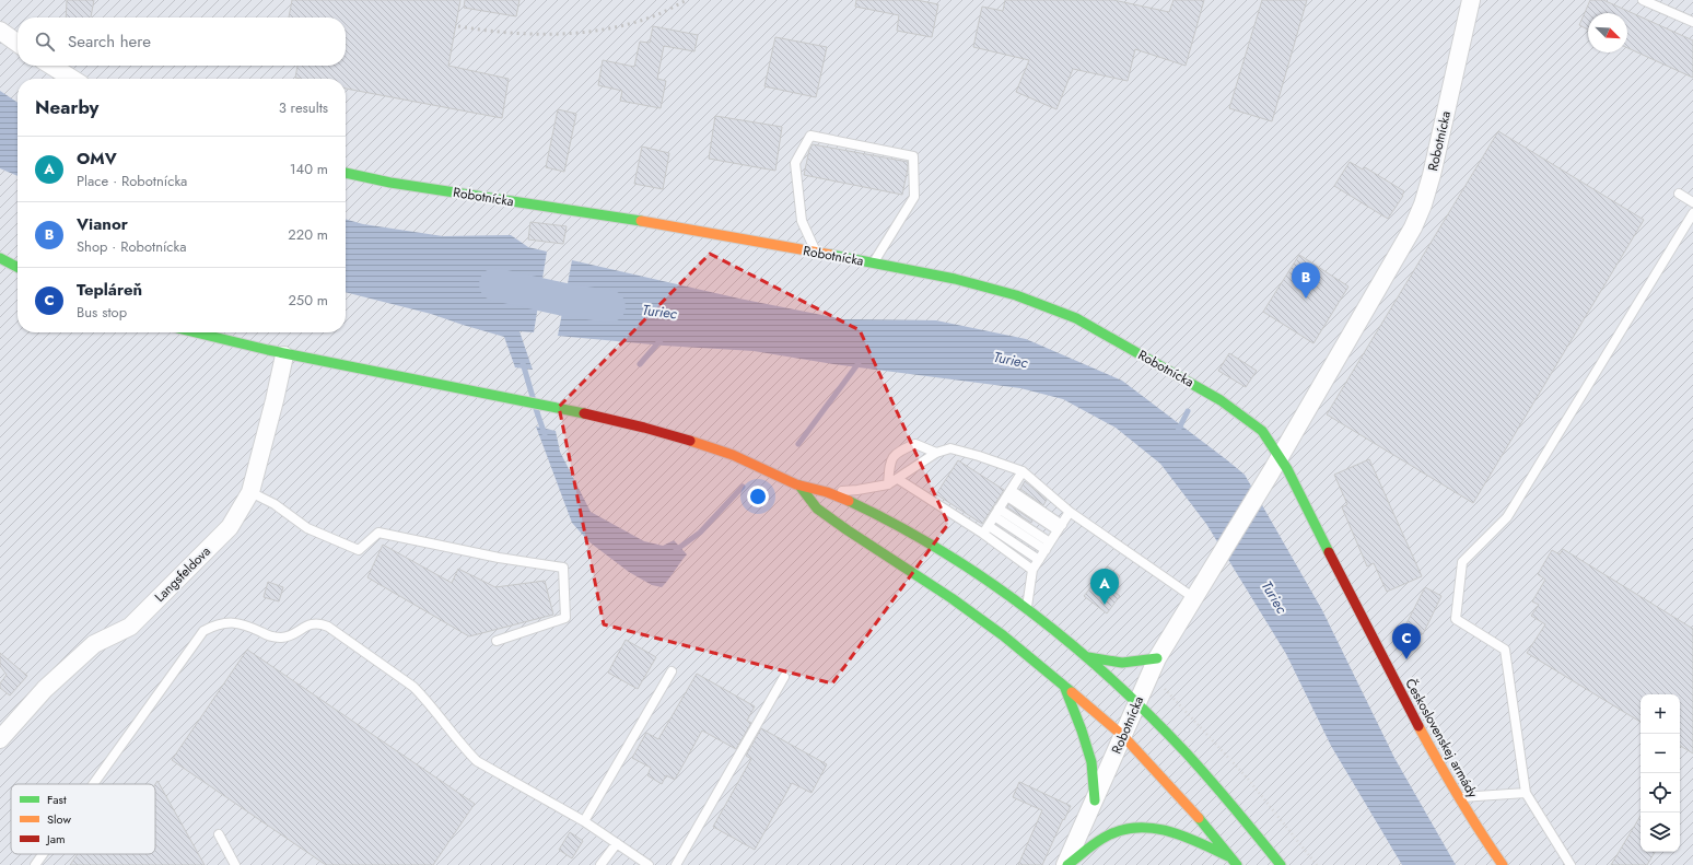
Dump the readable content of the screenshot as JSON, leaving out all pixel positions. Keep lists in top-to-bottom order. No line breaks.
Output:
{"streets":{"main road":["Robotnícka","Československej armády"],"street":["Langsfeldova"]},"crossings":[["Robotnícka","Československej armády"]],"water":["Turiec"],"legend":["Fast","Slow","Jam"],"north":"bottom right","page":{"search":"Search here","heading":["Nearby","3 results"],"list":[{"mark":"A","name":"OMV","note":"Place · Robotnícka","value":"140 m"},{"mark":"B","name":"Vianor","note":"Shop · Robotnícka","value":"220 m"},{"mark":"C","name":"Tepláreň","note":"Bus stop","value":"250 m"}],"pins":["B","A","C"],"map_buttons":["+","−"]}}
